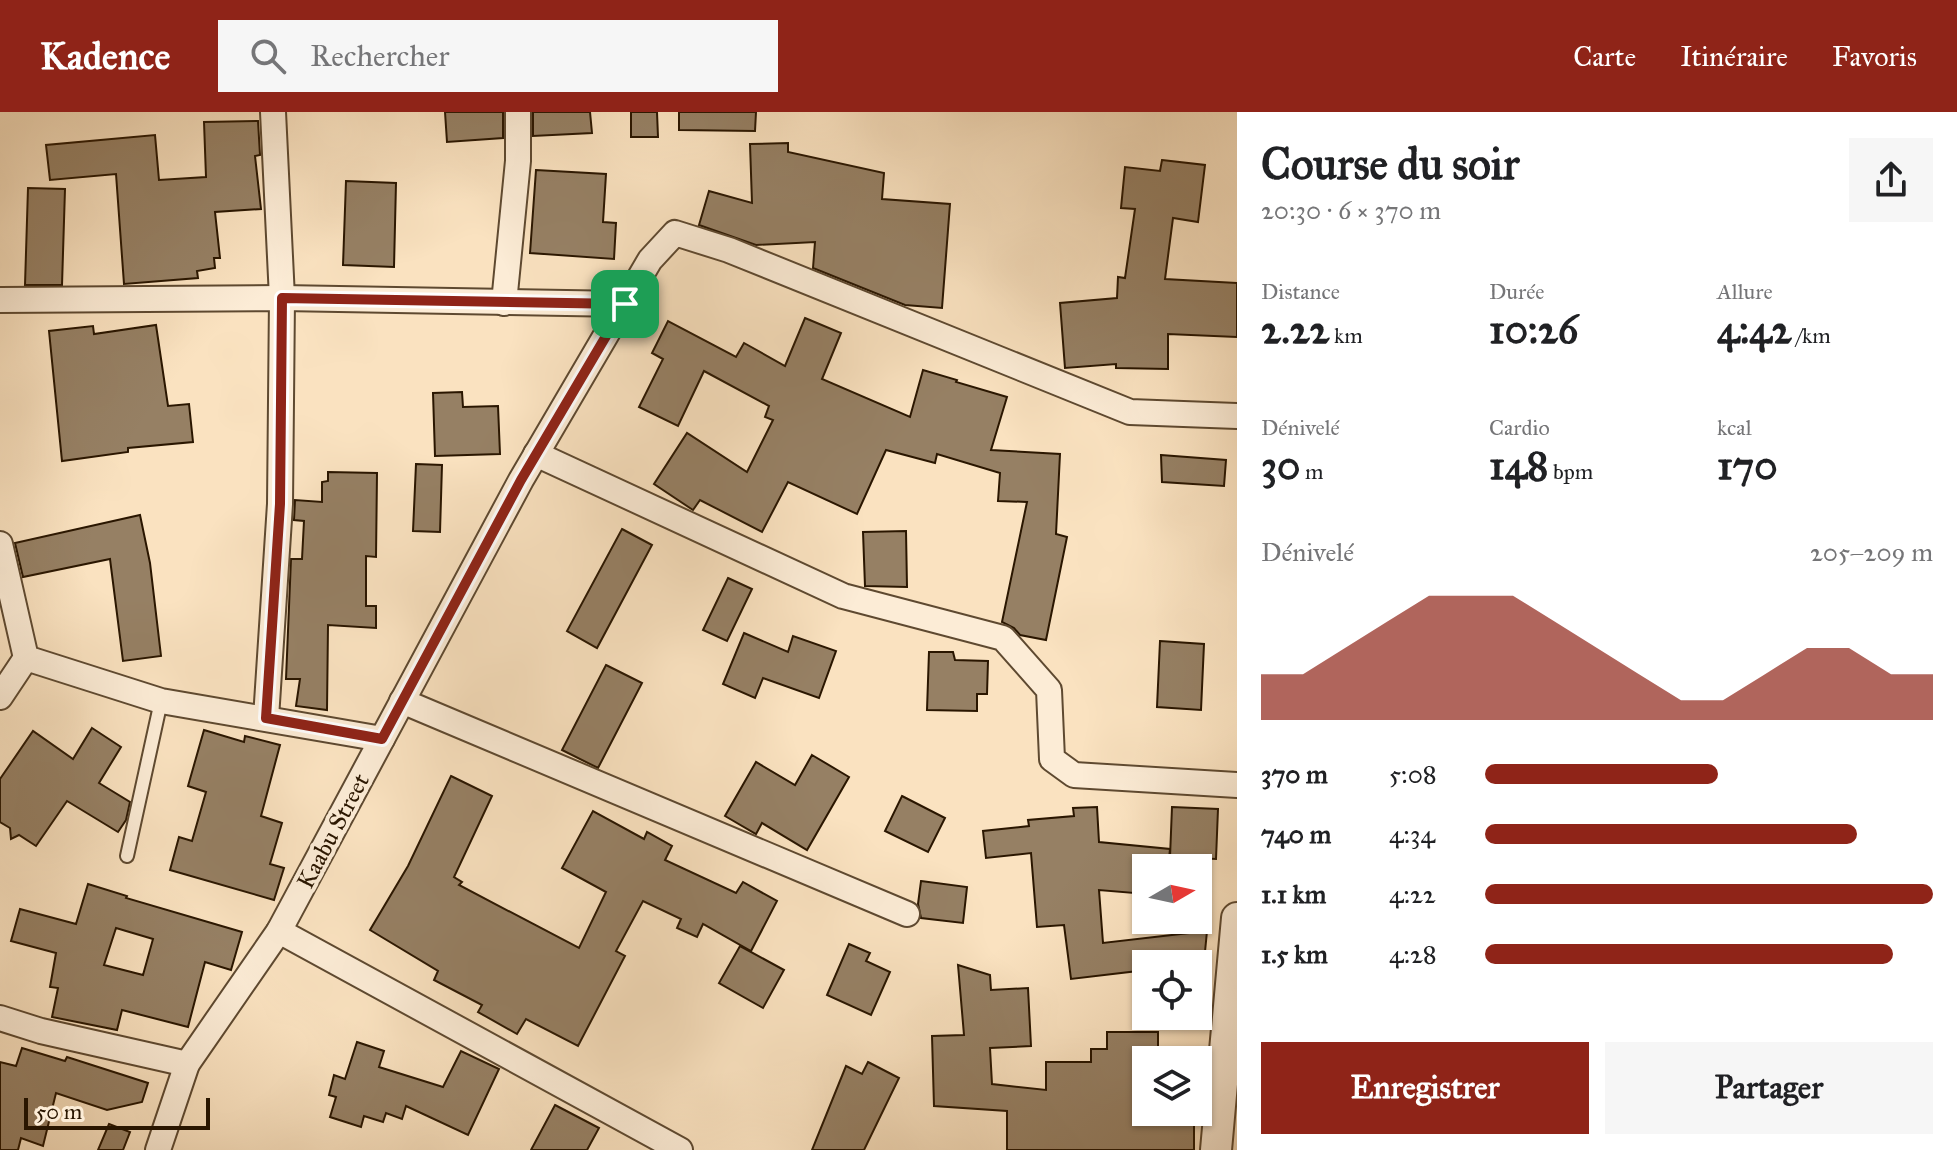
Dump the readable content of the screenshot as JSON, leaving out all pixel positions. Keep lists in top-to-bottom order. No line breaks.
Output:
{"streets":{"street":["Kaabu Street"]},"scale_bar":"50 m","north":"right","page":{"header":"Kadence","search":"Rechercher","nav":["Carte","Itinéraire","Favoris"],"heading":["Course du soir","20:30 · 6 × 370 m"],"stats":[["Distance","2.22 km"],["Durée","10:26"],["Allure","4:42 /km"],["Dénivelé","30 m"],["Cardio","148 bpm"],["kcal","170"]],"chart":["Dénivelé","205–209 m"],"list":[{"name":"370 m","note":"5:08"},{"name":"740 m","note":"4:34"},{"name":"1.1 km","note":"4:22"},{"name":"1.5 km","note":"4:28"}],"buttons":["Enregistrer","Partager"],"scale":"50 m"}}
